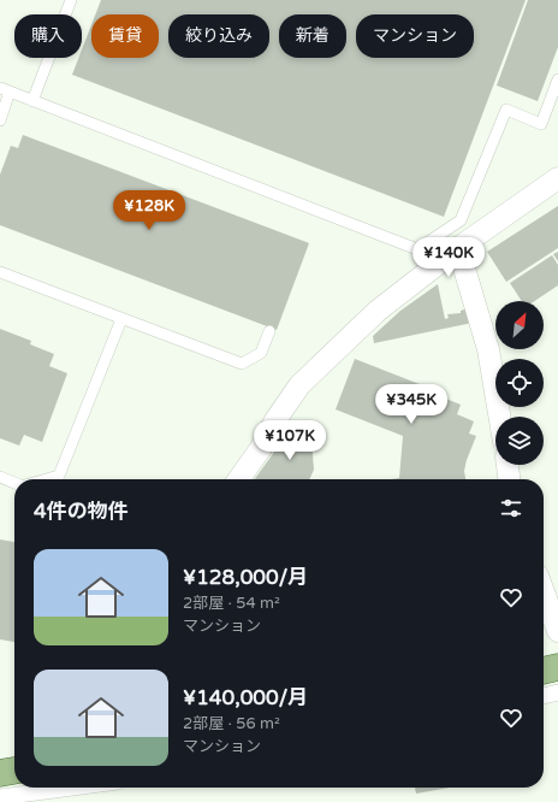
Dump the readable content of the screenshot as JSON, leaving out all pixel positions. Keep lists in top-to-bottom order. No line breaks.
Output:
{"north":"top right","page":{"chip":["購入","賃貸","絞り込み","新着","マンション"],"price":["¥128K","¥140K","¥345K","¥107K"],"heading":"4件の物件","list":[{"name":"¥128,000/月","note":"2部屋 · 54 m² · マンション"},{"name":"¥140,000/月","note":"2部屋 · 56 m² · マンション"}]}}
